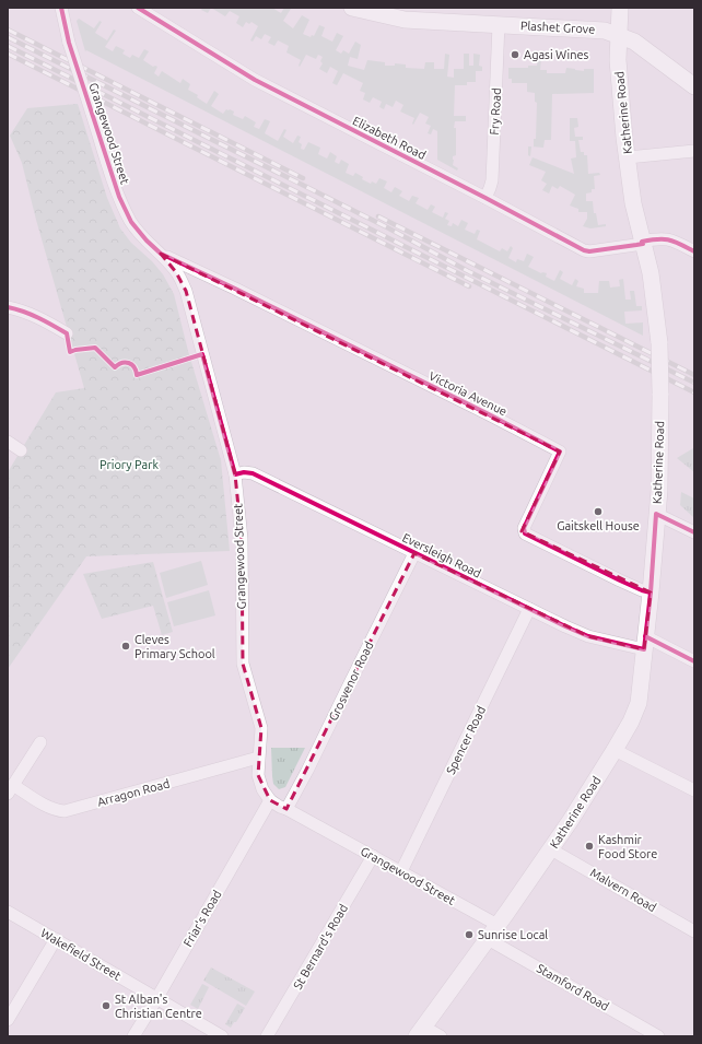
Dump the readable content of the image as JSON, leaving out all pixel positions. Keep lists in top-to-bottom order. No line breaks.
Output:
{"streets":{"main road":["Plashet Grove","Katherine Road"],"street":["Fry Road","Grangewood Street","Elizabeth Road","Victoria Avenue","Eversleigh Road","Grosvenor Road","Spencer Road","Arragon Road","Malvern Road","Friar's Road","St Bernard's Road","Wakefield Street","Stamford Road"]},"crossings":[["Plashet Grove","Fry Road"],["Plashet Grove","Katherine Road"],["Fry Road","Elizabeth Road"],["Katherine Road","Grangewood Street"],["Katherine Road","Elizabeth Road"],["Katherine Road","Victoria Avenue"],["Katherine Road","Eversleigh Road"],["Katherine Road","Malvern Road"],["Katherine Road","Stamford Road"],["Grangewood Street","Victoria Avenue"],["Grangewood Street","Eversleigh Road"],["Grangewood Street","Grosvenor Road"],["Grangewood Street","Spencer Road"],["Grangewood Street","Arragon Road"],["Grangewood Street","Friar's Road"],["Grangewood Street","St Bernard's Road"],["Eversleigh Road","Grosvenor Road"],["Eversleigh Road","Spencer Road"],["Friar's Road","Wakefield Street"]],"parks":["Priory Park"],"places":["Agasi Wines","Gaitskell House","Cleves Primary School","Kashmir Food Store","Sunrise Local","St Alban's Christian Centre"]}
